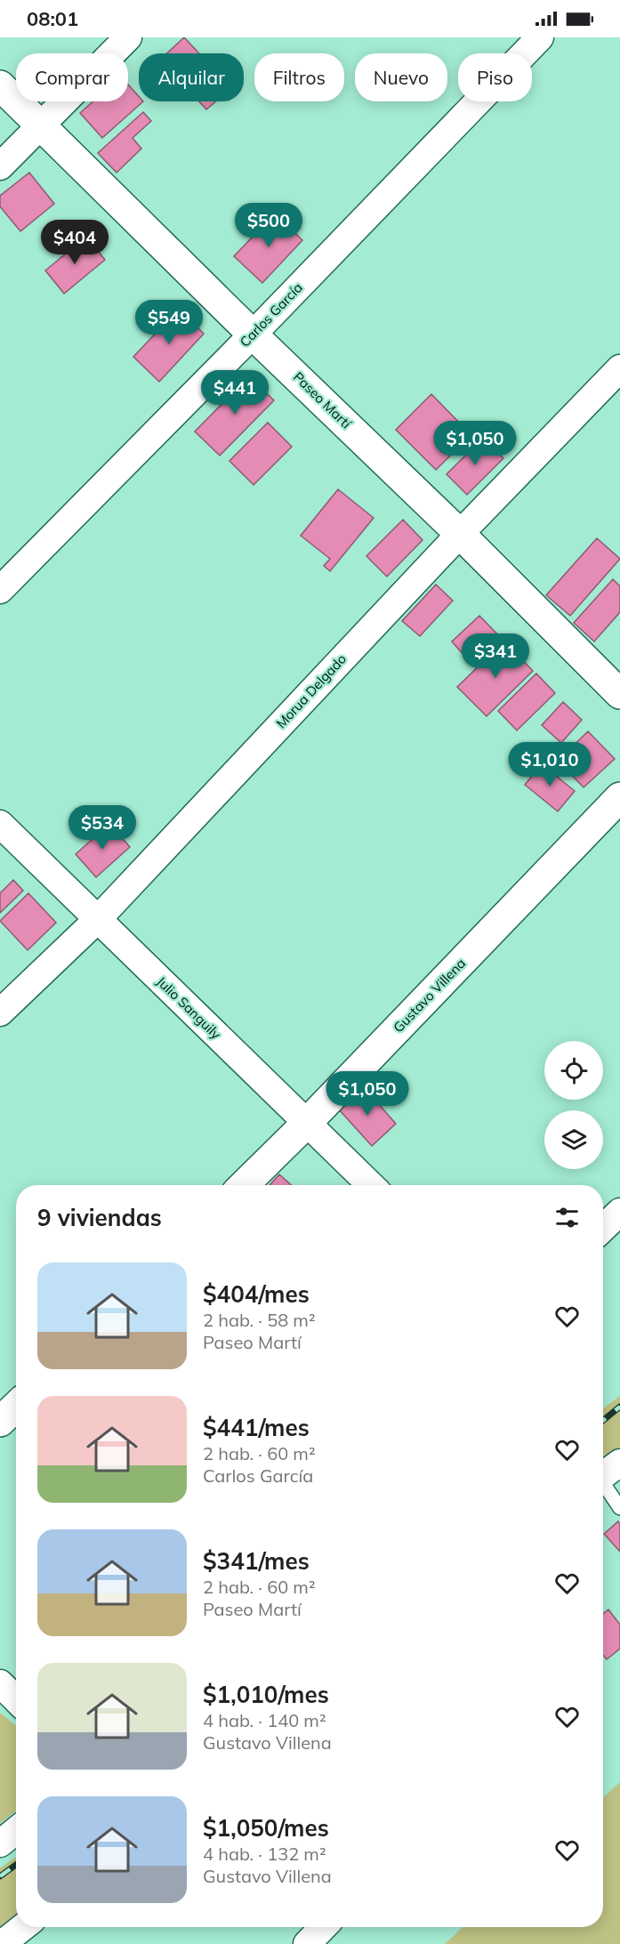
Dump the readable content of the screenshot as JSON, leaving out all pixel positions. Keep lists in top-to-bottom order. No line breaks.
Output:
{"streets":{"street":["Carlos García","Paseo Martí","Morua Delgado","Gustavo Villena","Julio Sanguily"]},"crossings":[["Carlos García","Paseo Martí"],["Paseo Martí","Morua Delgado"],["Morua Delgado","Julio Sanguily"],["Gustavo Villena","Julio Sanguily"]],"page":{"status":"08:01","chip":["Comprar","Alquilar","Filtros","Nuevo","Piso"],"price":["$500","$404","$549","$441","$1,050","$341","$1,010","$534","$1,050"],"heading":"9 viviendas","list":[{"name":"$404/mes","note":"2 hab. · 58 m² · Paseo Martí"},{"name":"$441/mes","note":"2 hab. · 60 m² · Carlos García"},{"name":"$341/mes","note":"2 hab. · 60 m² · Paseo Martí"},{"name":"$1,010/mes","note":"4 hab. · 140 m² · Gustavo Villena"},{"name":"$1,050/mes","note":"4 hab. · 132 m² · Gustavo Villena"}]}}
